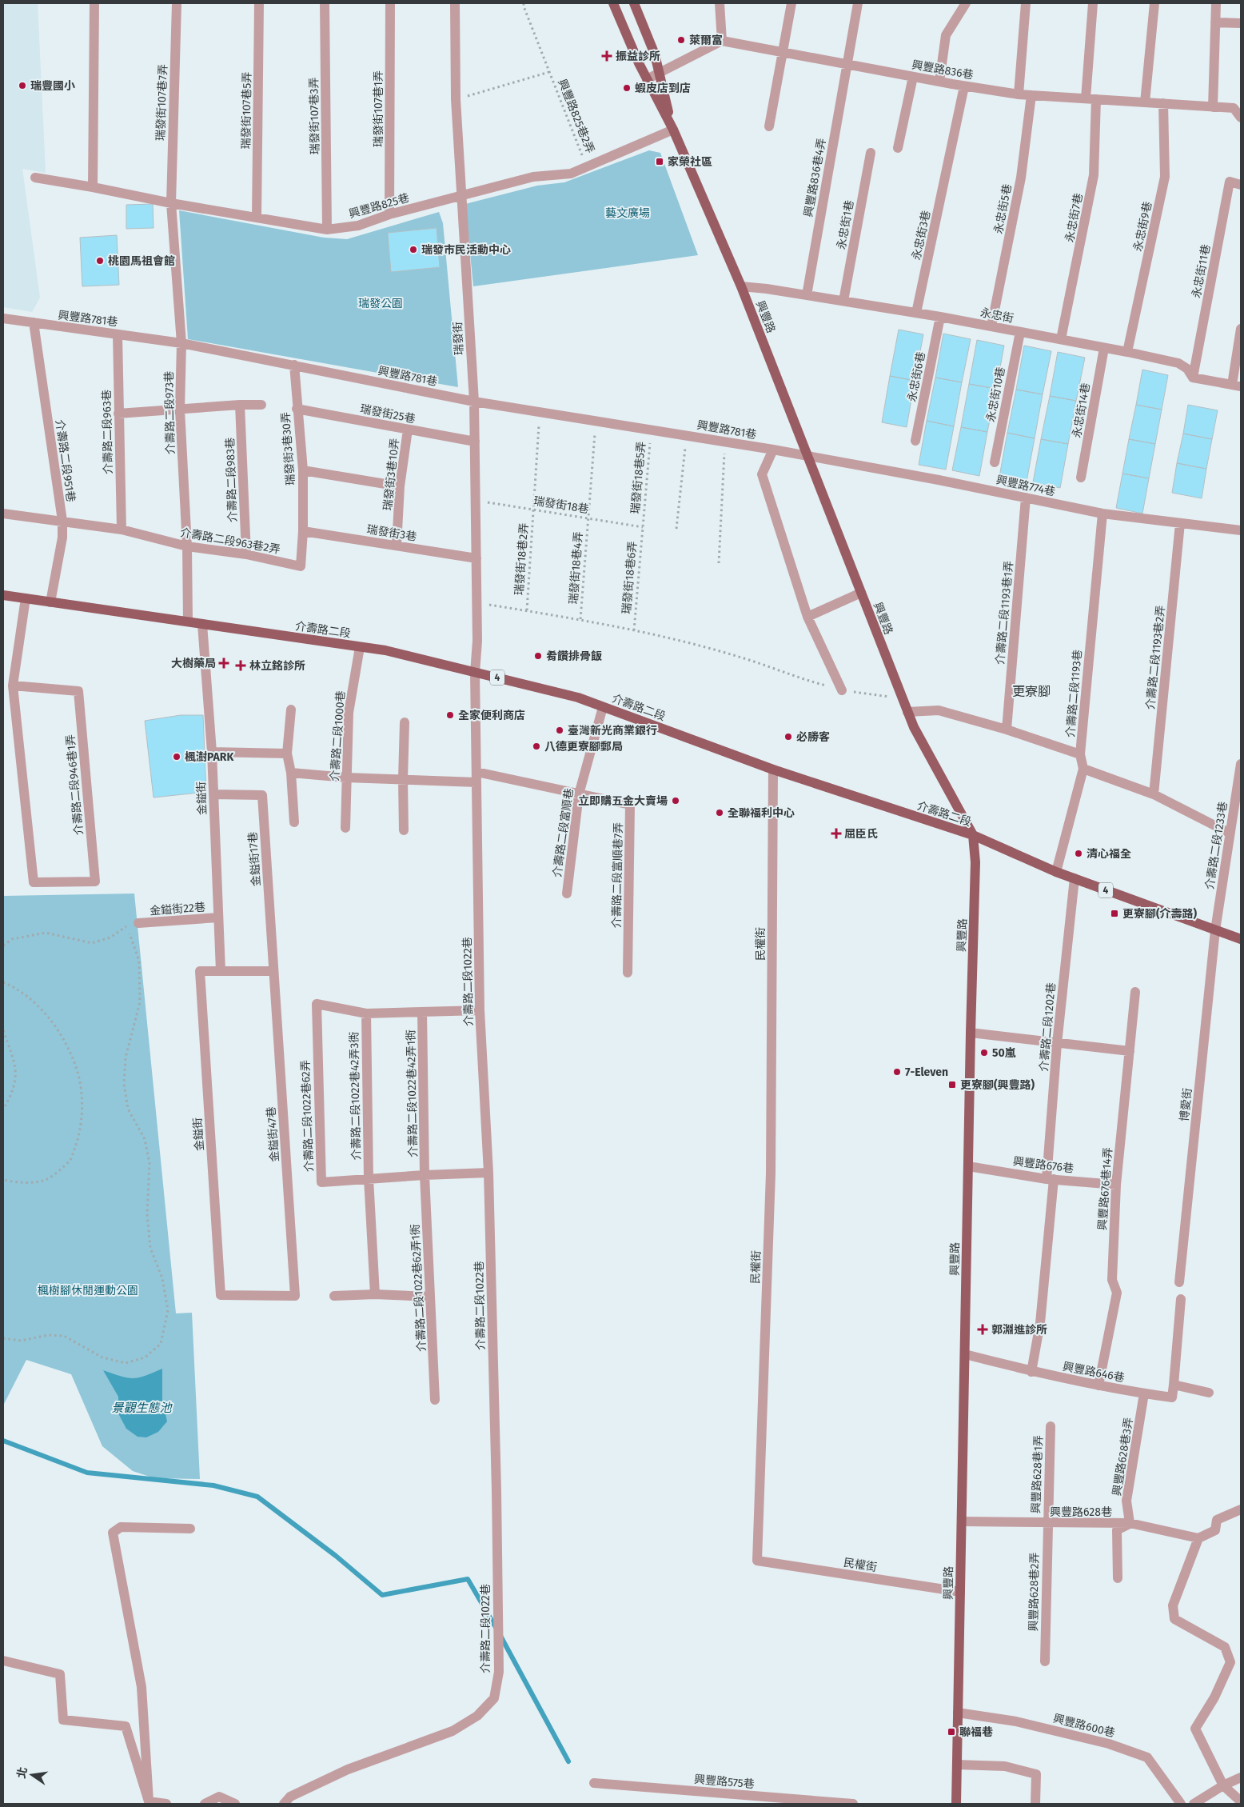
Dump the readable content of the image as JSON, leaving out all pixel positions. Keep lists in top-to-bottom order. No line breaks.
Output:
{"streets":{"main road":["興豐路","介壽路二段","4"],"street":["興豐路836巷","瑞發街107巷7弄","瑞發街107巷1弄","瑞發街107巷5弄","瑞發街107巷3弄","興豐路836巷4弄","興豐路825巷","永忠街5巷","永忠街7巷","永忠街1巷","永忠街9巷","永忠街3巷","永忠街11巷","永忠街","興豐路781巷","瑞發街","永忠街6巷","永忠街10巷","永忠街14巷","介壽路二段973巷","瑞發街25巷","介壽路二段963巷","瑞發街3巷30弄","介壽路二段951巷","瑞發街3巷10弄","介壽路二段983巷","興豐路774巷","瑞發街3巷","介壽路二段963巷2弄","介壽路二段1193巷1弄","介壽路二段1193巷2弄","介壽路二段1193巷","介壽路二段1000巷","介壽路二段946巷1弄","金鎰街","介壽路二段富順巷","介壽路二段1233巷","金鎰街17巷","介壽路二段富順巷7弄","金鎰街22巷","民權街","介壽路二段1022巷","介壽路二段1202巷","介壽路二段1022巷42弄1衖","介壽路二段1022巷42弄3衖","博愛街","介壽路二段1022巷62弄","金鎰街47巷","興豐路676巷","興豐路676巷14弄","介壽路二段1022巷62弄1衖","興豐路646巷","興豐路628巷3弄","興豐路628巷1弄","興豐路628巷","興豐路628巷2弄","興豐路600巷","興豐路575巷"],"path":["興豐路825巷2弄","瑞發街18巷5弄","瑞發街18巷","瑞發街18巷2弄","瑞發街18巷4弄","瑞發街18巷6弄"]},"crossings":[["興豐路836巷","興豐路836巷4弄"],["興豐路836巷","永忠街5巷"],["興豐路836巷","永忠街7巷"],["興豐路836巷","永忠街9巷"],["興豐路836巷","永忠街3巷"],["瑞發街107巷7弄","興豐路825巷"],["瑞發街107巷7弄","介壽路二段973巷"],["瑞發街107巷1弄","興豐路825巷"],["瑞發街107巷5弄","興豐路825巷"],["瑞發街107巷3弄","興豐路825巷"],["興豐路825巷2弄","興豐路825巷"],["興豐路825巷2弄","瑞發街"],["興豐路836巷4弄","永忠街"],["興豐路825巷","興豐路"],["興豐路825巷","瑞發街"],["興豐路825巷","介壽路二段973巷"],["永忠街5巷","永忠街"],["永忠街7巷","永忠街"],["永忠街1巷","永忠街"],["永忠街9巷","永忠街"],["永忠街3巷","永忠街"],["永忠街11巷","永忠街"],["永忠街","興豐路"],["永忠街","永忠街6巷"],["永忠街","永忠街10巷"],["永忠街","永忠街14巷"],["興豐路","興豐路781巷"],["興豐路","興豐路774巷"],["興豐路","介壽路二段"],["興豐路","民權街"],["興豐路","興豐路676巷"],["興豐路","興豐路646巷"],["興豐路","興豐路628巷"],["興豐路","興豐路600巷"],["興豐路781巷","瑞發街"],["興豐路781巷","介壽路二段973巷"],["興豐路781巷","介壽路二段963巷"],["興豐路781巷","瑞發街3巷30弄"],["興豐路781巷","介壽路二段951巷"],["興豐路781巷","瑞發街18巷5弄"],["興豐路781巷","興豐路774巷"],["興豐路781巷","瑞發街18巷2弄"],["興豐路781巷","瑞發街18巷4弄"],["瑞發街","瑞發街25巷"],["瑞發街","瑞發街18巷"],["瑞發街","瑞發街3巷"],["瑞發街","介壽路二段"],["瑞發街","介壽路二段1022巷"],["介壽路二段973巷","介壽路二段963巷2弄"],["介壽路二段973巷","介壽路二段"],["瑞發街25巷","瑞發街3巷30弄"],["瑞發街25巷","瑞發街3巷10弄"],["介壽路二段963巷","介壽路二段963巷2弄"],["瑞發街3巷30弄","瑞發街3巷"],["瑞發街3巷30弄","介壽路二段963巷2弄"],["介壽路二段951巷","介壽路二段963巷2弄"],["介壽路二段951巷","介壽路二段"],["瑞發街3巷10弄","瑞發街3巷"],["瑞發街18巷5弄","瑞發街18巷"],["瑞發街18巷5弄","瑞發街18巷6弄"],["介壽路二段983巷","介壽路二段963巷2弄"],["興豐路774巷","介壽路二段1193巷1弄"],["興豐路774巷","介壽路二段1193巷2弄"],["興豐路774巷","介壽路二段1193巷"],["瑞發街18巷","瑞發街18巷2弄"],["瑞發街18巷","瑞發街18巷4弄"],["瑞發街18巷","瑞發街18巷6弄"],["瑞發街3巷","介壽路二段963巷2弄"],["介壽路二段","介壽路二段1193巷"],["介壽路二段","介壽路二段1000巷"],["介壽路二段","金鎰街"],["介壽路二段","介壽路二段富順巷"],["介壽路二段","介壽路二段1233巷"],["介壽路二段","民權街"],["介壽路二段","介壽路二段1022巷"],["介壽路二段","介壽路二段1202巷"],["介壽路二段","博愛街"],["金鎰街","金鎰街17巷"],["金鎰街","金鎰街22巷"],["金鎰街","金鎰街47巷"],["介壽路二段富順巷","介壽路二段富順巷7弄"],["介壽路二段1233巷","博愛街"],["金鎰街17巷","金鎰街47巷"],["介壽路二段1022巷","介壽路二段1022巷62弄"],["介壽路二段1202巷","興豐路676巷"],["介壽路二段1202巷","興豐路646巷"],["介壽路二段1022巷42弄1衖","介壽路二段1022巷62弄"],["介壽路二段1022巷42弄1衖","介壽路二段1022巷62弄1衖"],["介壽路二段1022巷42弄3衖","介壽路二段1022巷62弄"],["介壽路二段1022巷62弄","介壽路二段1022巷62弄1衖"],["興豐路676巷","興豐路676巷14弄"],["興豐路676巷14弄","興豐路646巷"],["興豐路646巷","興豐路628巷3弄"],["興豐路628巷3弄","興豐路628巷"],["興豐路628巷1弄","興豐路628巷"],["興豐路628巷1弄","興豐路628巷2弄"],["興豐路628巷","興豐路628巷2弄"]],"districts":["更寮腳"],"water":["景觀生態池"],"parks":["藝文廣場","瑞發公園","楓樹腳休閒運動公園"],"places":{"other":["萊爾富","瑞豐國小","蝦皮店到店","瑞發市民活動中心","桃園馬祖會館","肴饡排骨飯","全家便利商店","臺灣新光商業銀行","必勝客","八德更寮腳郵局","楓澍PARK","立即購五金大賣場","全聯福利中心","清心福全","50嵐","7-Eleven"],"health":["振益診所","大樹藥局","林立銘診所","屈臣氏","郭淵進診所"],"transit":["家榮社區","更寮腳(介壽路)","更寮腳(興豐路)","聯福巷"]},"north":"left"}
